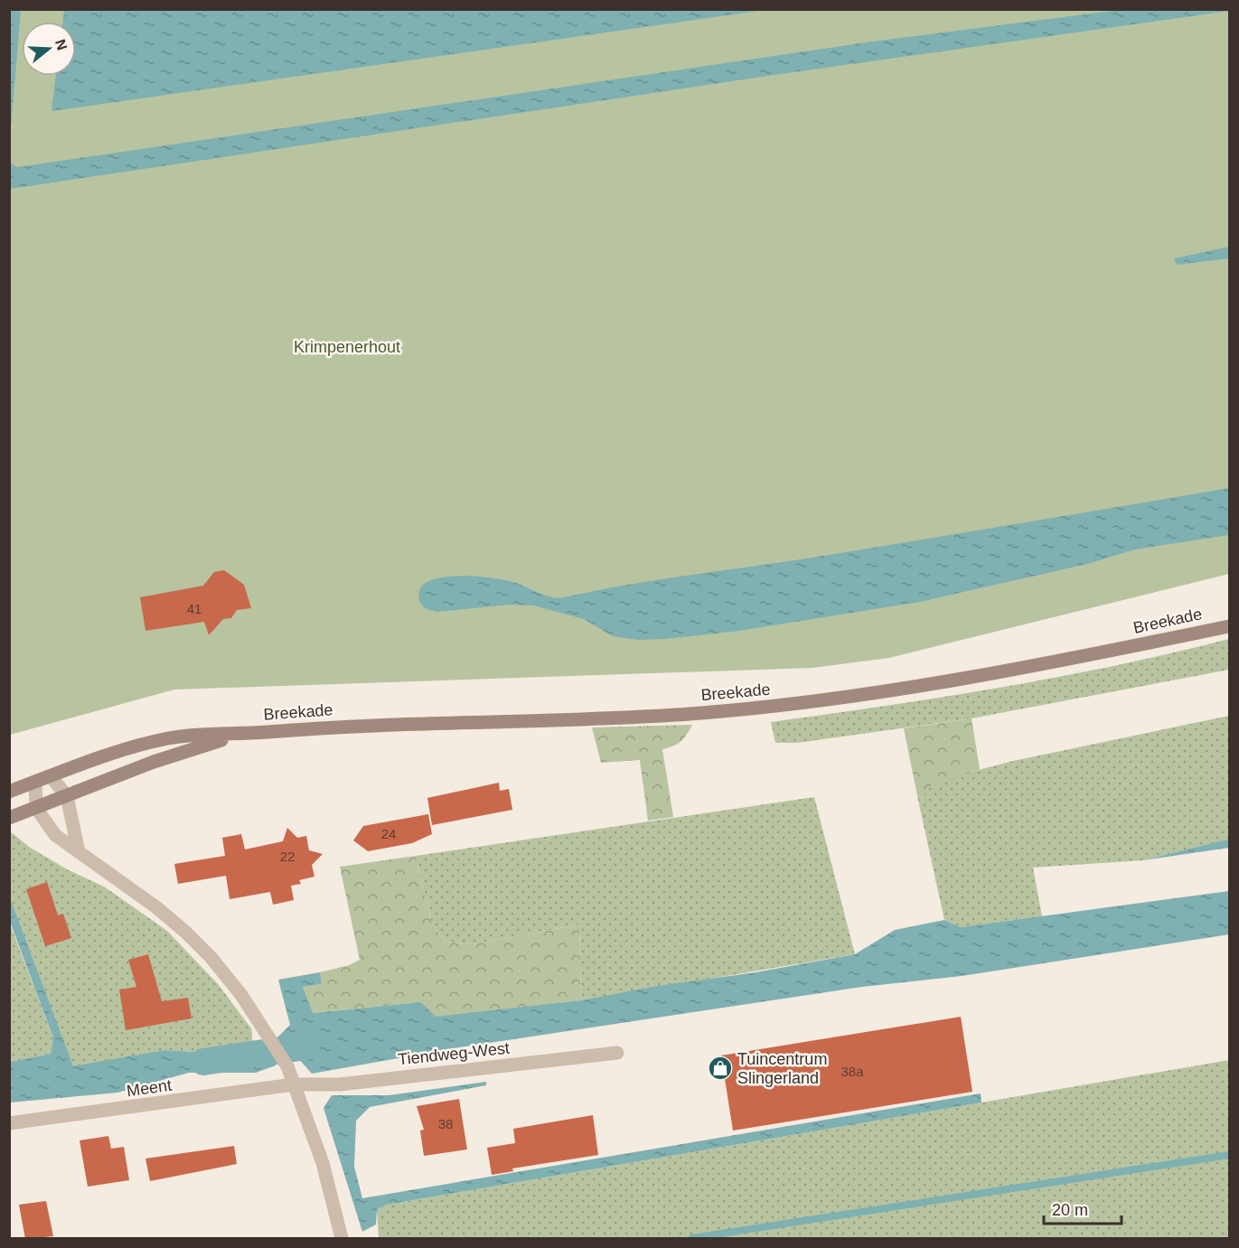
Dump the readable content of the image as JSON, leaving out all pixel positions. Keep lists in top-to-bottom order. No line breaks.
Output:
{"streets":{"main road":["Breekade"],"street":["Tiendweg-West","Meent"]},"crossings":[["Tiendweg-West","Meent"]],"parks":["Krimpenerhout"],"places":{"shop":["Tuincentrum Slingerland"]},"house_numbers":["41","24","22","38a","38"],"scale_bar":"20 m","north":"right"}
